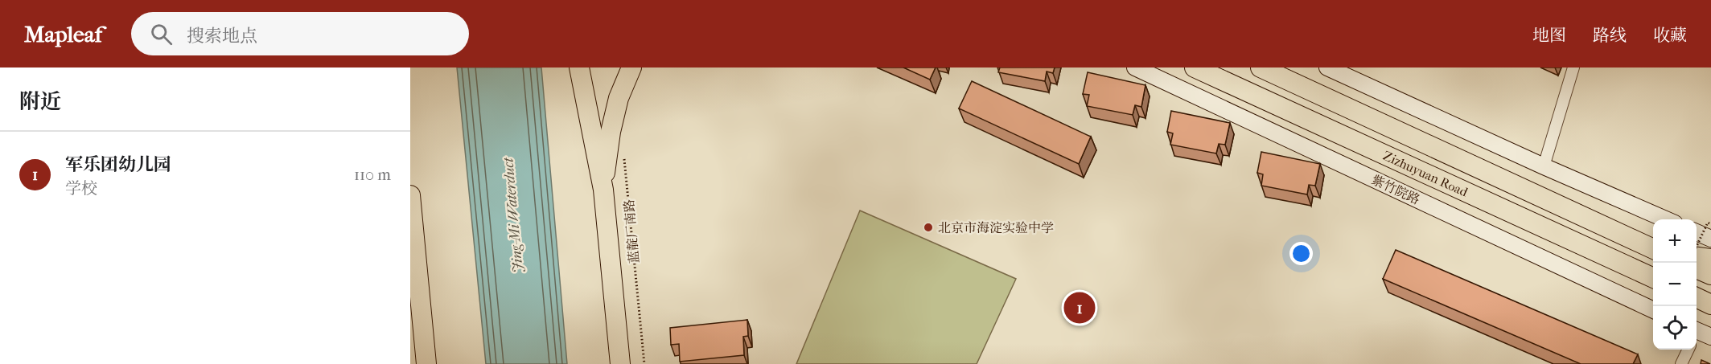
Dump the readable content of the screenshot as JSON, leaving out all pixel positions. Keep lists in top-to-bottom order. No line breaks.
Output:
{"streets":{"highway":["Zizhuyuan Road"],"street":["紫竹院路"],"path":["蓝靛厂南路"]},"water":["Jing-Mi Waterduct"],"places":["北京市海淀实验中学"],"page":{"header":"Mapleaf","search":"搜索地点","nav":["地图","路线","收藏"],"heading":"附近","list":[{"mark":"1","name":"军乐团幼儿园","note":"学校","value":"110 m"}],"map_buttons":["+","−"],"pins":"1"}}
